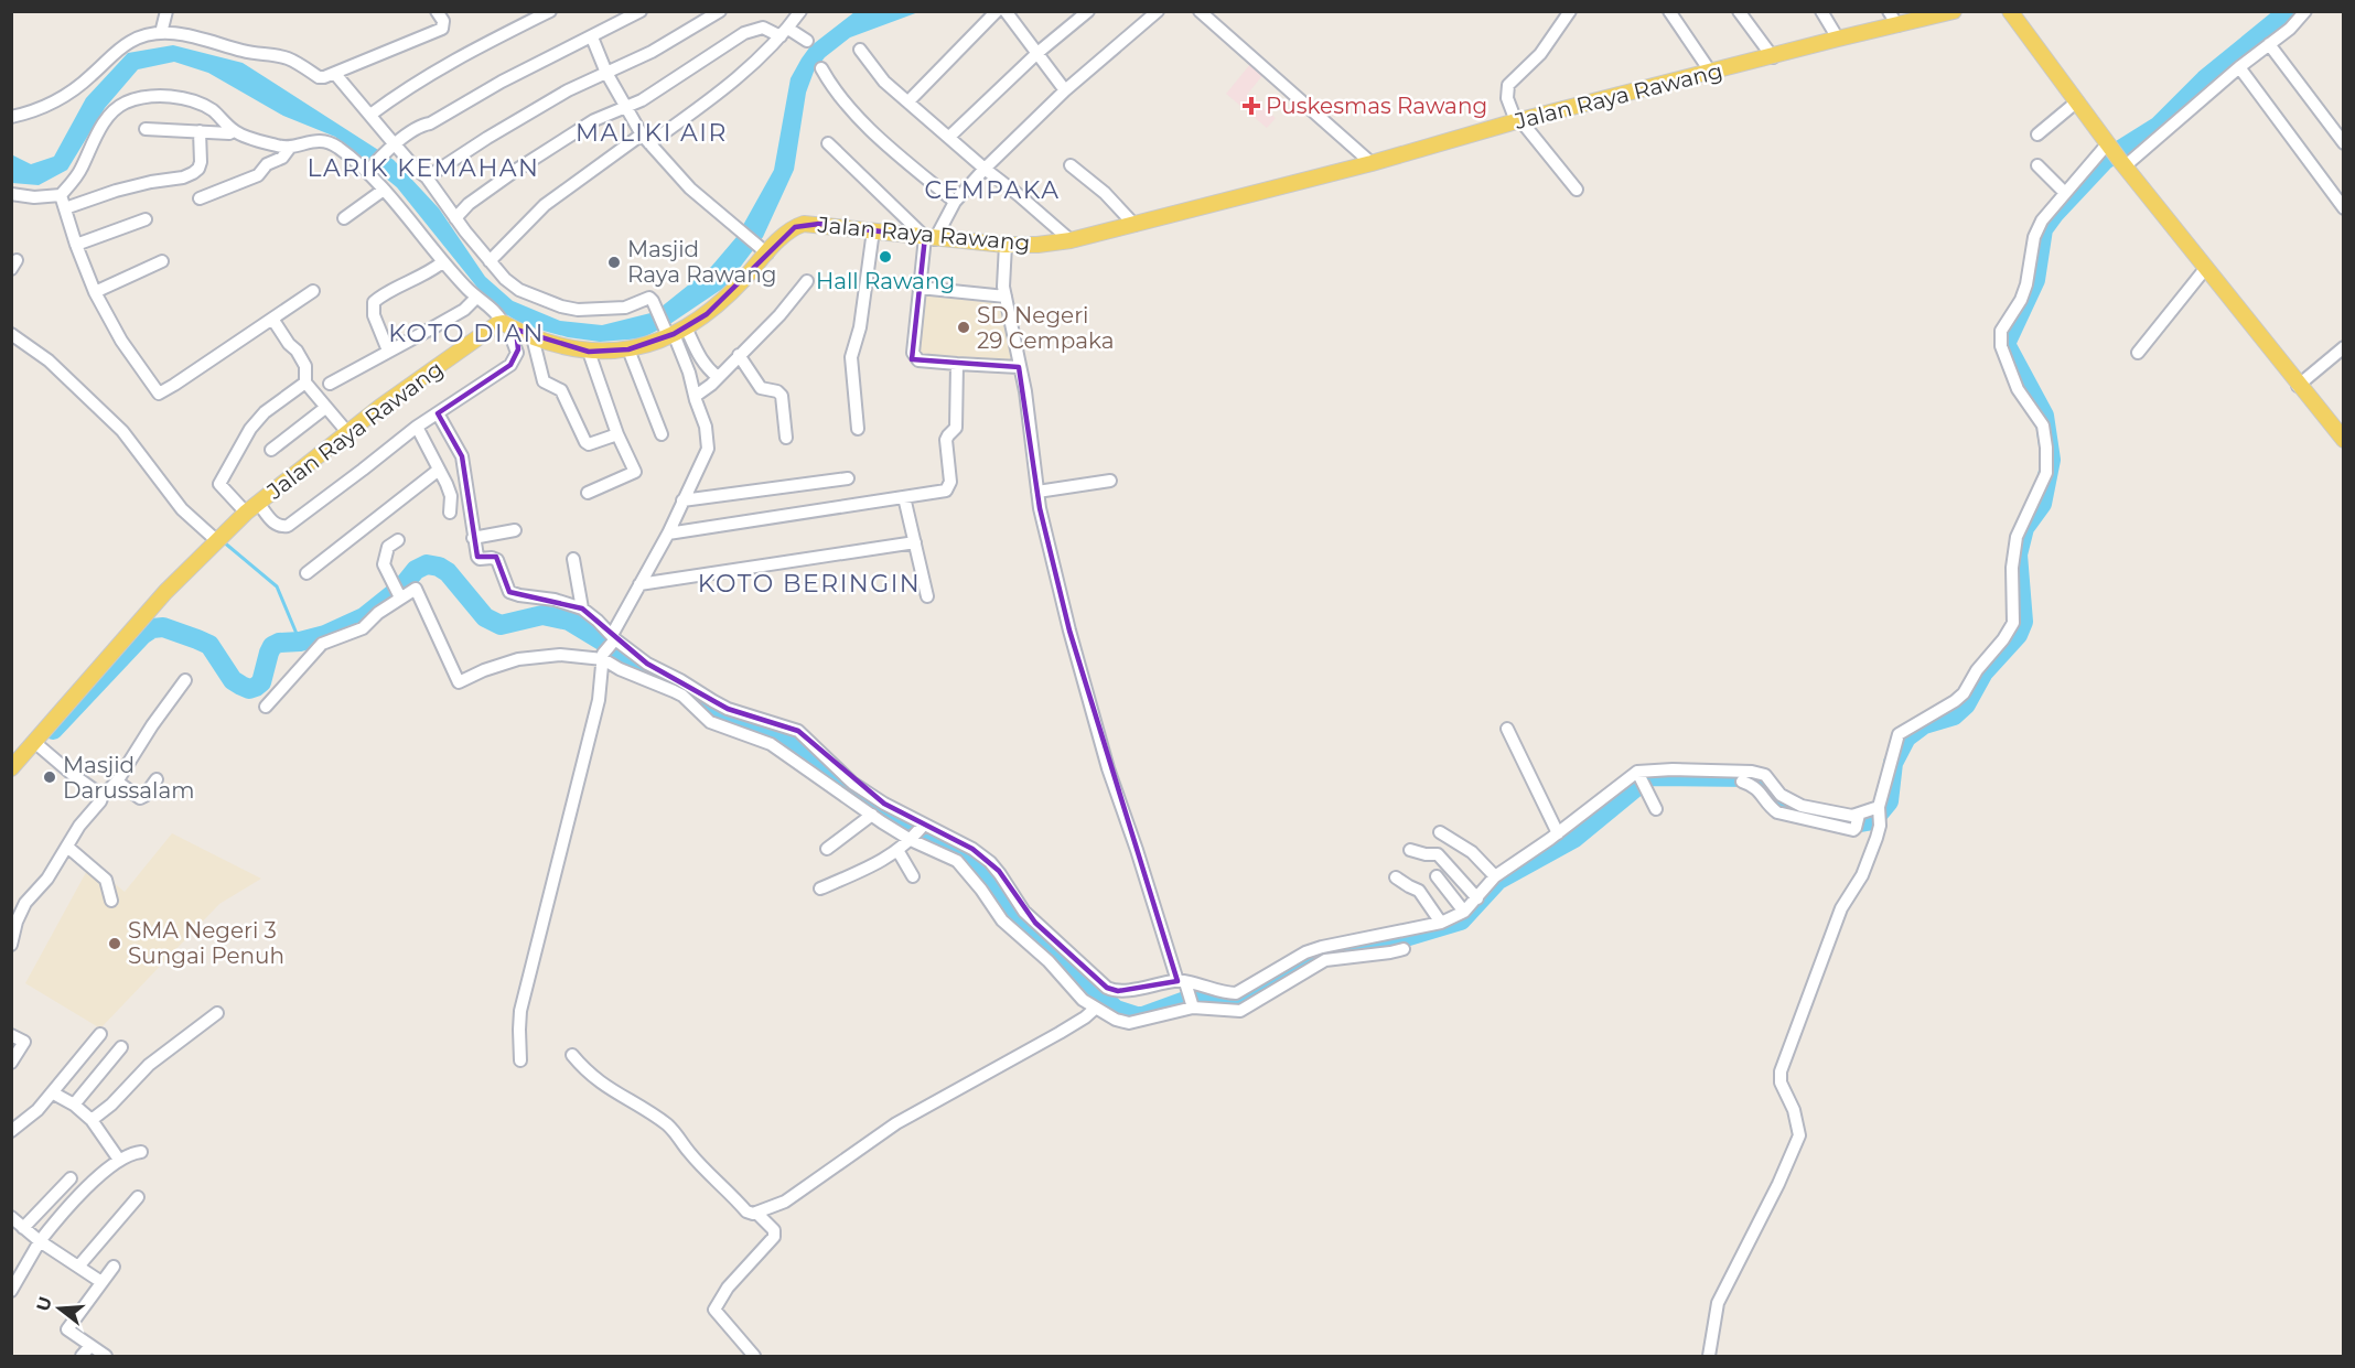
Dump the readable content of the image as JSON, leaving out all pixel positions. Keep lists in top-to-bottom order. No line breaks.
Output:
{"streets":{"main road":["Jalan Raya Rawang"]},"districts":["MALIKI AIR","LARIK KEMAHAN","CEMPAKA","KOTO DIAN","KOTO BERINGIN"],"places":{"health":["Puskesmas Rawang"],"other":["Hall Rawang","Masjid Raya Rawang","SD Negeri 29 Cempaka","Masjid Darussalam","SMA Negeri 3 Sungai Penuh"]},"north":"left"}
